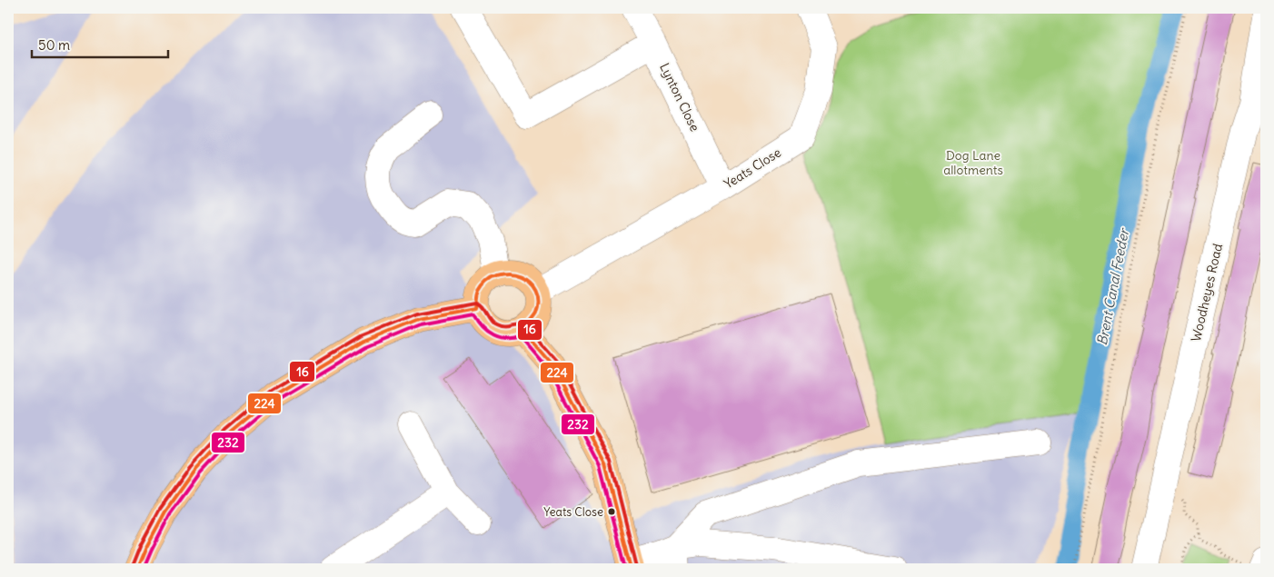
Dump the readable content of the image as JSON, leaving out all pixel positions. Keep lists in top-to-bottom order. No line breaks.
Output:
{"streets":{"street":["Lynton Close","Yeats Close","Woodheyes Road"]},"crossings":[["Lynton Close","Yeats Close"]],"water":["Brent Canal Feeder"],"parks":["Dog Lane allotments"],"places":["Yeats Close"],"lines":["transit line 224","transit line 16","transit line 232"],"scale_bar":"50 m"}
